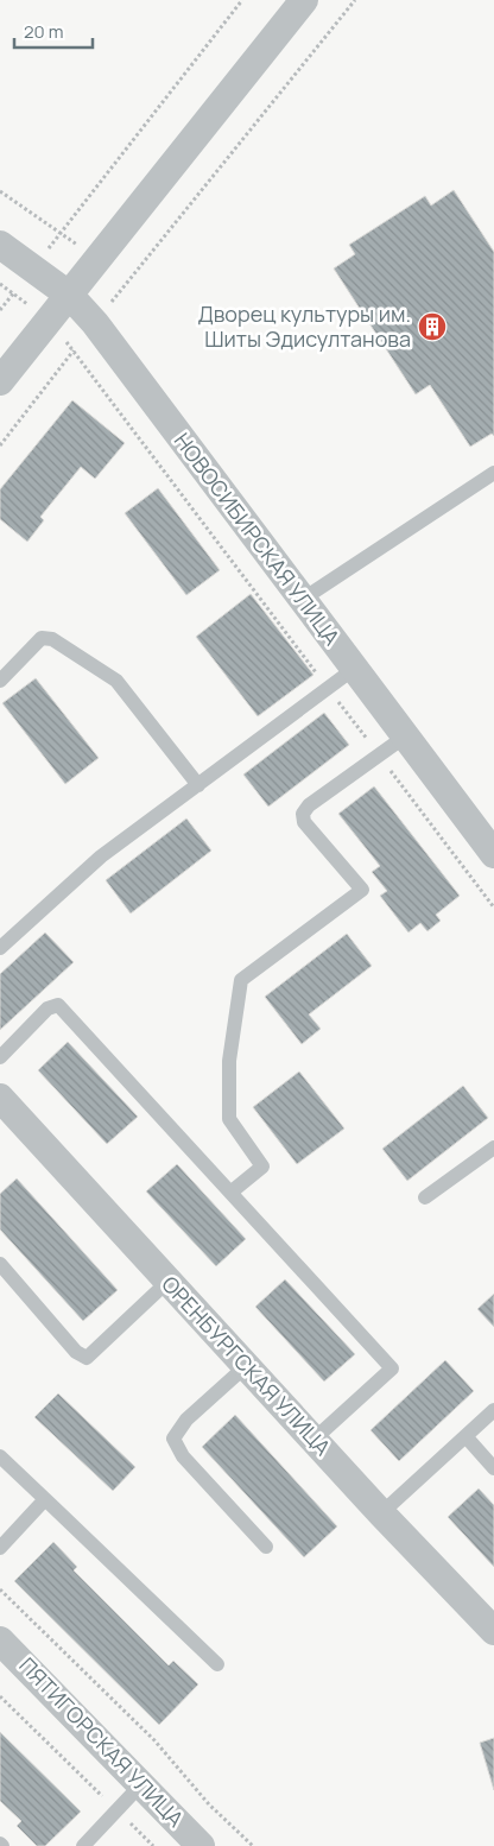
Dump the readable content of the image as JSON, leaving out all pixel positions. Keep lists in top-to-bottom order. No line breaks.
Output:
{"streets":{"street":["НОВОСИБИРСКАЯ УЛИЦА","ОРЕНБУРГСКАЯ УЛИЦА","ПЯТИГОРСКАЯ УЛИЦА"]},"places":{"building":["Дворец культуры им. Шиты Эдисултанова"]},"scale_bar":"20 m"}
